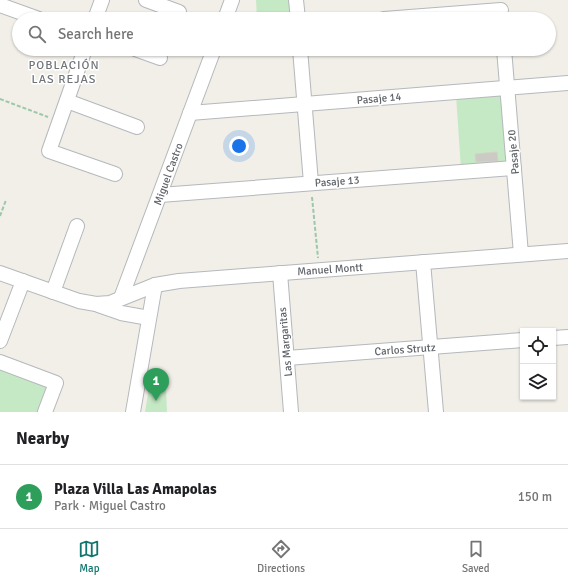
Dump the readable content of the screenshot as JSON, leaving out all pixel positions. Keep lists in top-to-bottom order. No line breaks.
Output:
{"streets":{"street":["Pasaje 14","Pasaje 20","Miguel Castro","Pasaje 13","Manuel Montt","Las Margaritas","Carlos Strutz"]},"crossings":[["Pasaje 14","Pasaje 20"],["Pasaje 14","Miguel Castro"],["Pasaje 20","Pasaje 13"],["Pasaje 20","Manuel Montt"],["Miguel Castro","Pasaje 13"],["Miguel Castro","Manuel Montt"],["Manuel Montt","Las Margaritas"],["Las Margaritas","Carlos Strutz"]],"districts":["POBLACIÓN LAS REJAS"],"page":{"search":"Search here","pins":"1","heading":"Nearby","list":[{"mark":"1","name":"Plaza Villa Las Amapolas","note":"Park · Miguel Castro","value":"150 m"}],"nav":["Map","Directions","Saved"]}}
